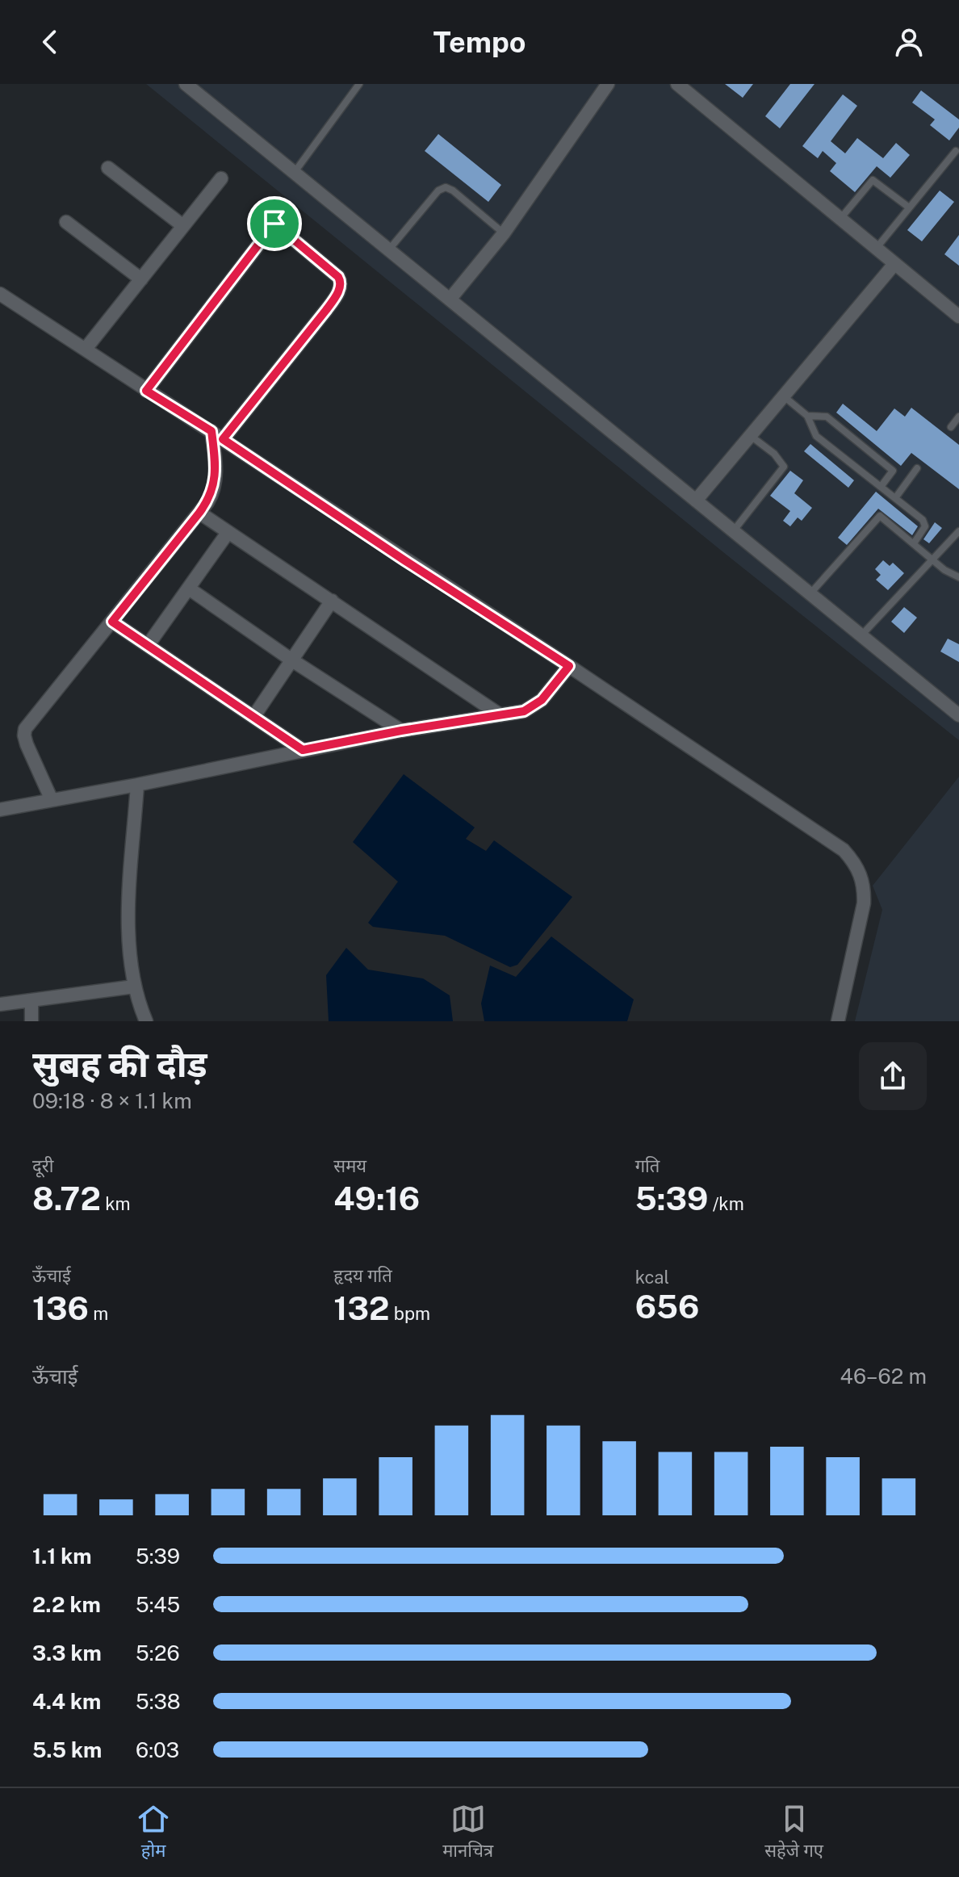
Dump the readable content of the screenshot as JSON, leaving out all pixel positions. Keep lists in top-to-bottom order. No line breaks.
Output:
{"page":{"header":"Tempo","heading":["सुबह की दौड़","09:18 · 8 × 1.1 km"],"stats":[["दूरी","8.72 km"],["समय","49:16"],["गति","5:39 /km"],["ऊँचाई","136 m"],["हृदय गति","132 bpm"],["kcal","656"]],"chart":["ऊँचाई","46–62 m"],"list":[{"name":"1.1 km","note":"5:39"},{"name":"2.2 km","note":"5:45"},{"name":"3.3 km","note":"5:26"},{"name":"4.4 km","note":"5:38"},{"name":"5.5 km","note":"6:03"}],"tabs":["होम","मानचित्र","सहेजे गए"]}}
